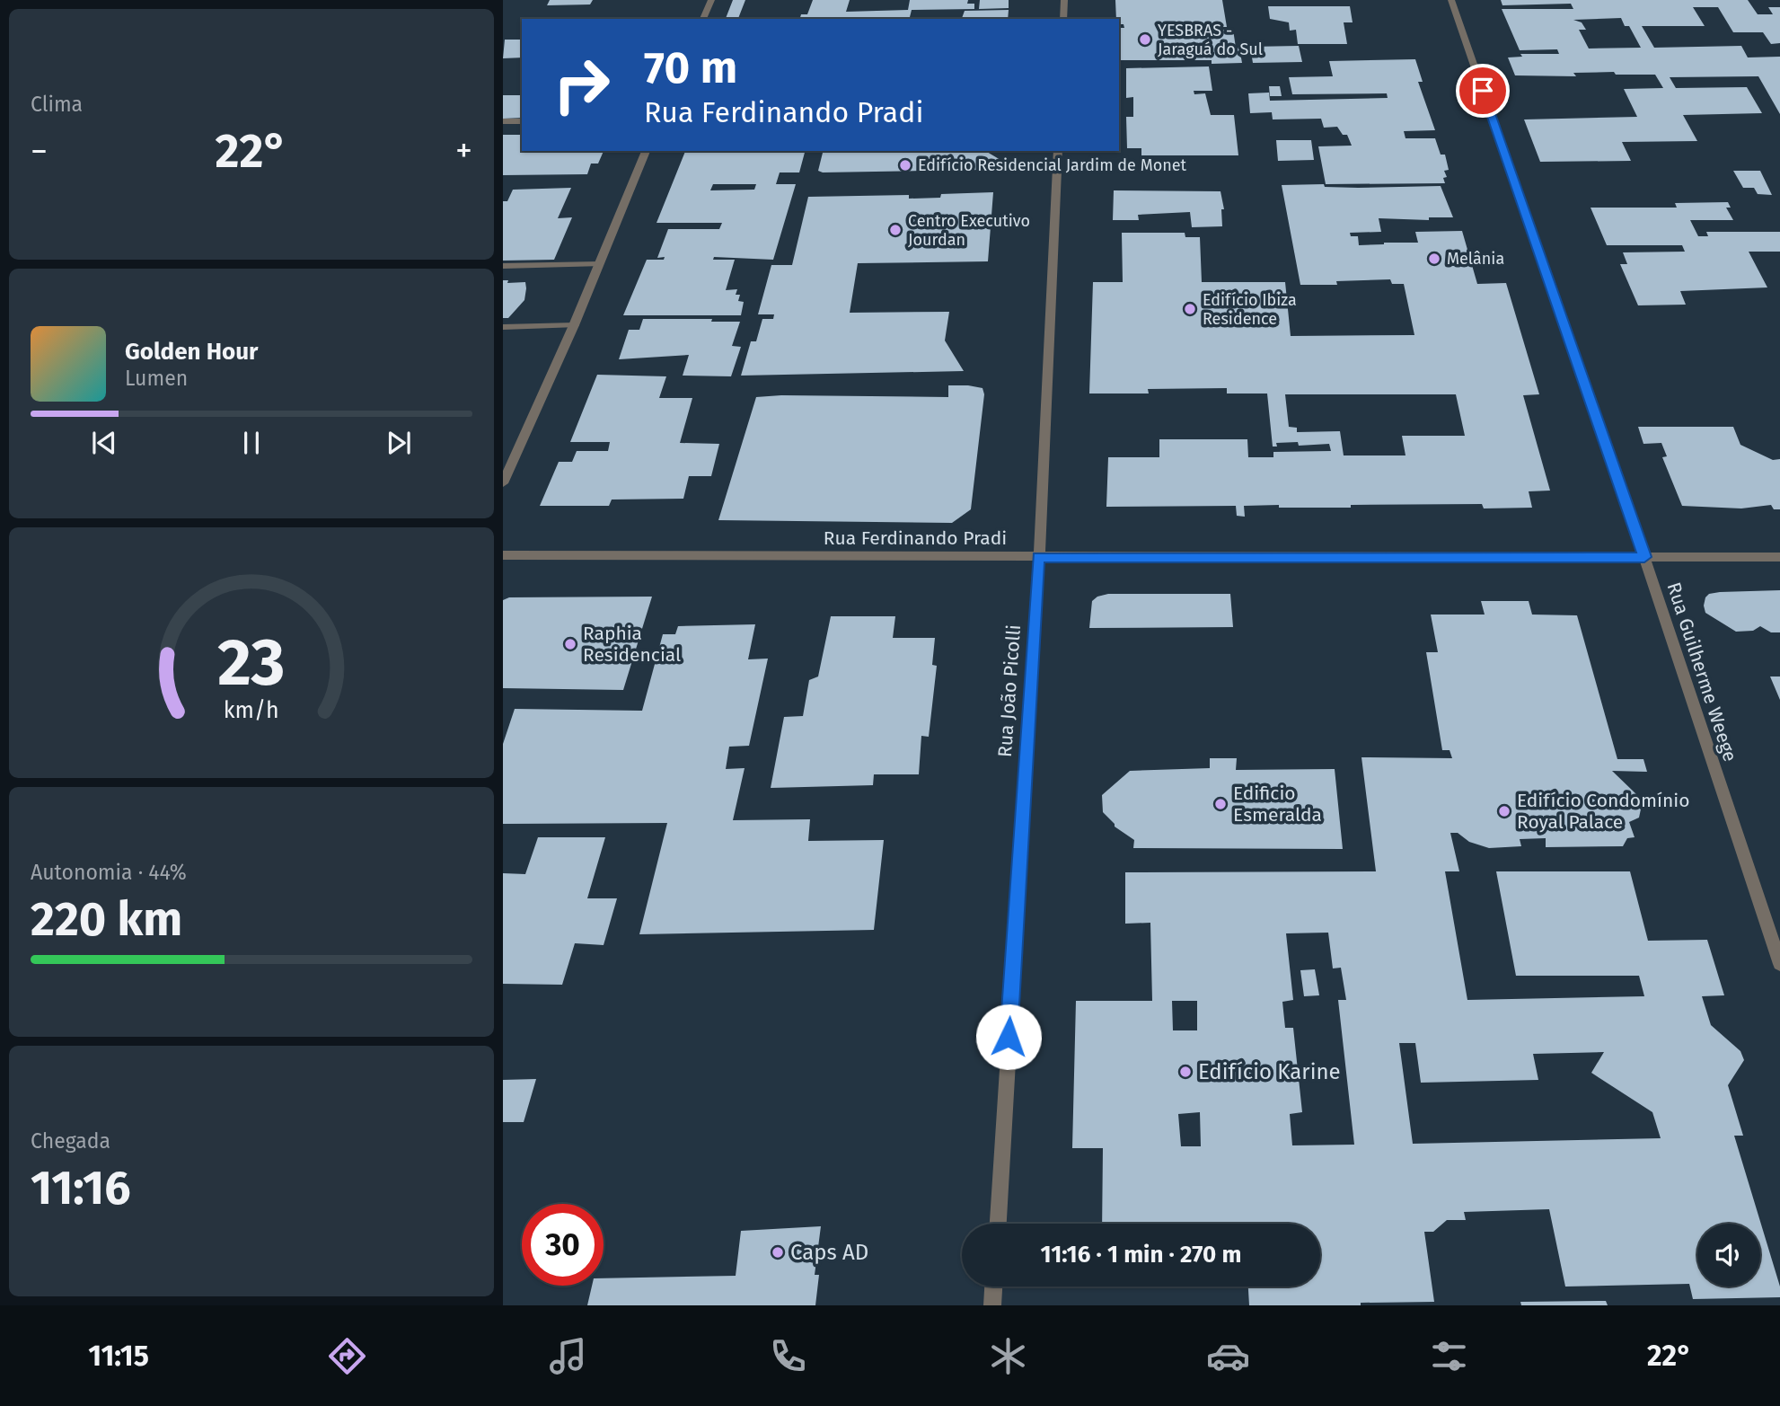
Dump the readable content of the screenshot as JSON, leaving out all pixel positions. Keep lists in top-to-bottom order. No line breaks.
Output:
{"streets":{"street":["Rua Ferdinando Pradi","Rua Guilherme Weege","Rua João Picolli"]},"crossings":[["Rua Ferdinando Pradi","Rua Guilherme Weege"],["Rua Ferdinando Pradi","Rua João Picolli"]],"places":["YESBRAS - Jaraguá do Sul","Edifício Residencial Jardim de Monet","Centro Executivo Jourdan","Melânia","Edifício Ibiza Residence","Raphia Residencial","Edificio Esmeralda","Edifício Condomínio Royal Palace","Edifício Karine","Caps AD"],"page":{"tile":["Clima",["Autonomia · 44%","220 km"],["Chegada","11:16"]],"turn":["70 m","Rua Ferdinando Pradi"],"heat":["−","22°","+"],"song":["Golden Hour","Lumen"],"limit":"30","trip":"11:16 · 1 min · 270 m","tabs":["11:15","22°"],"gauge":["23","km/h"]}}
